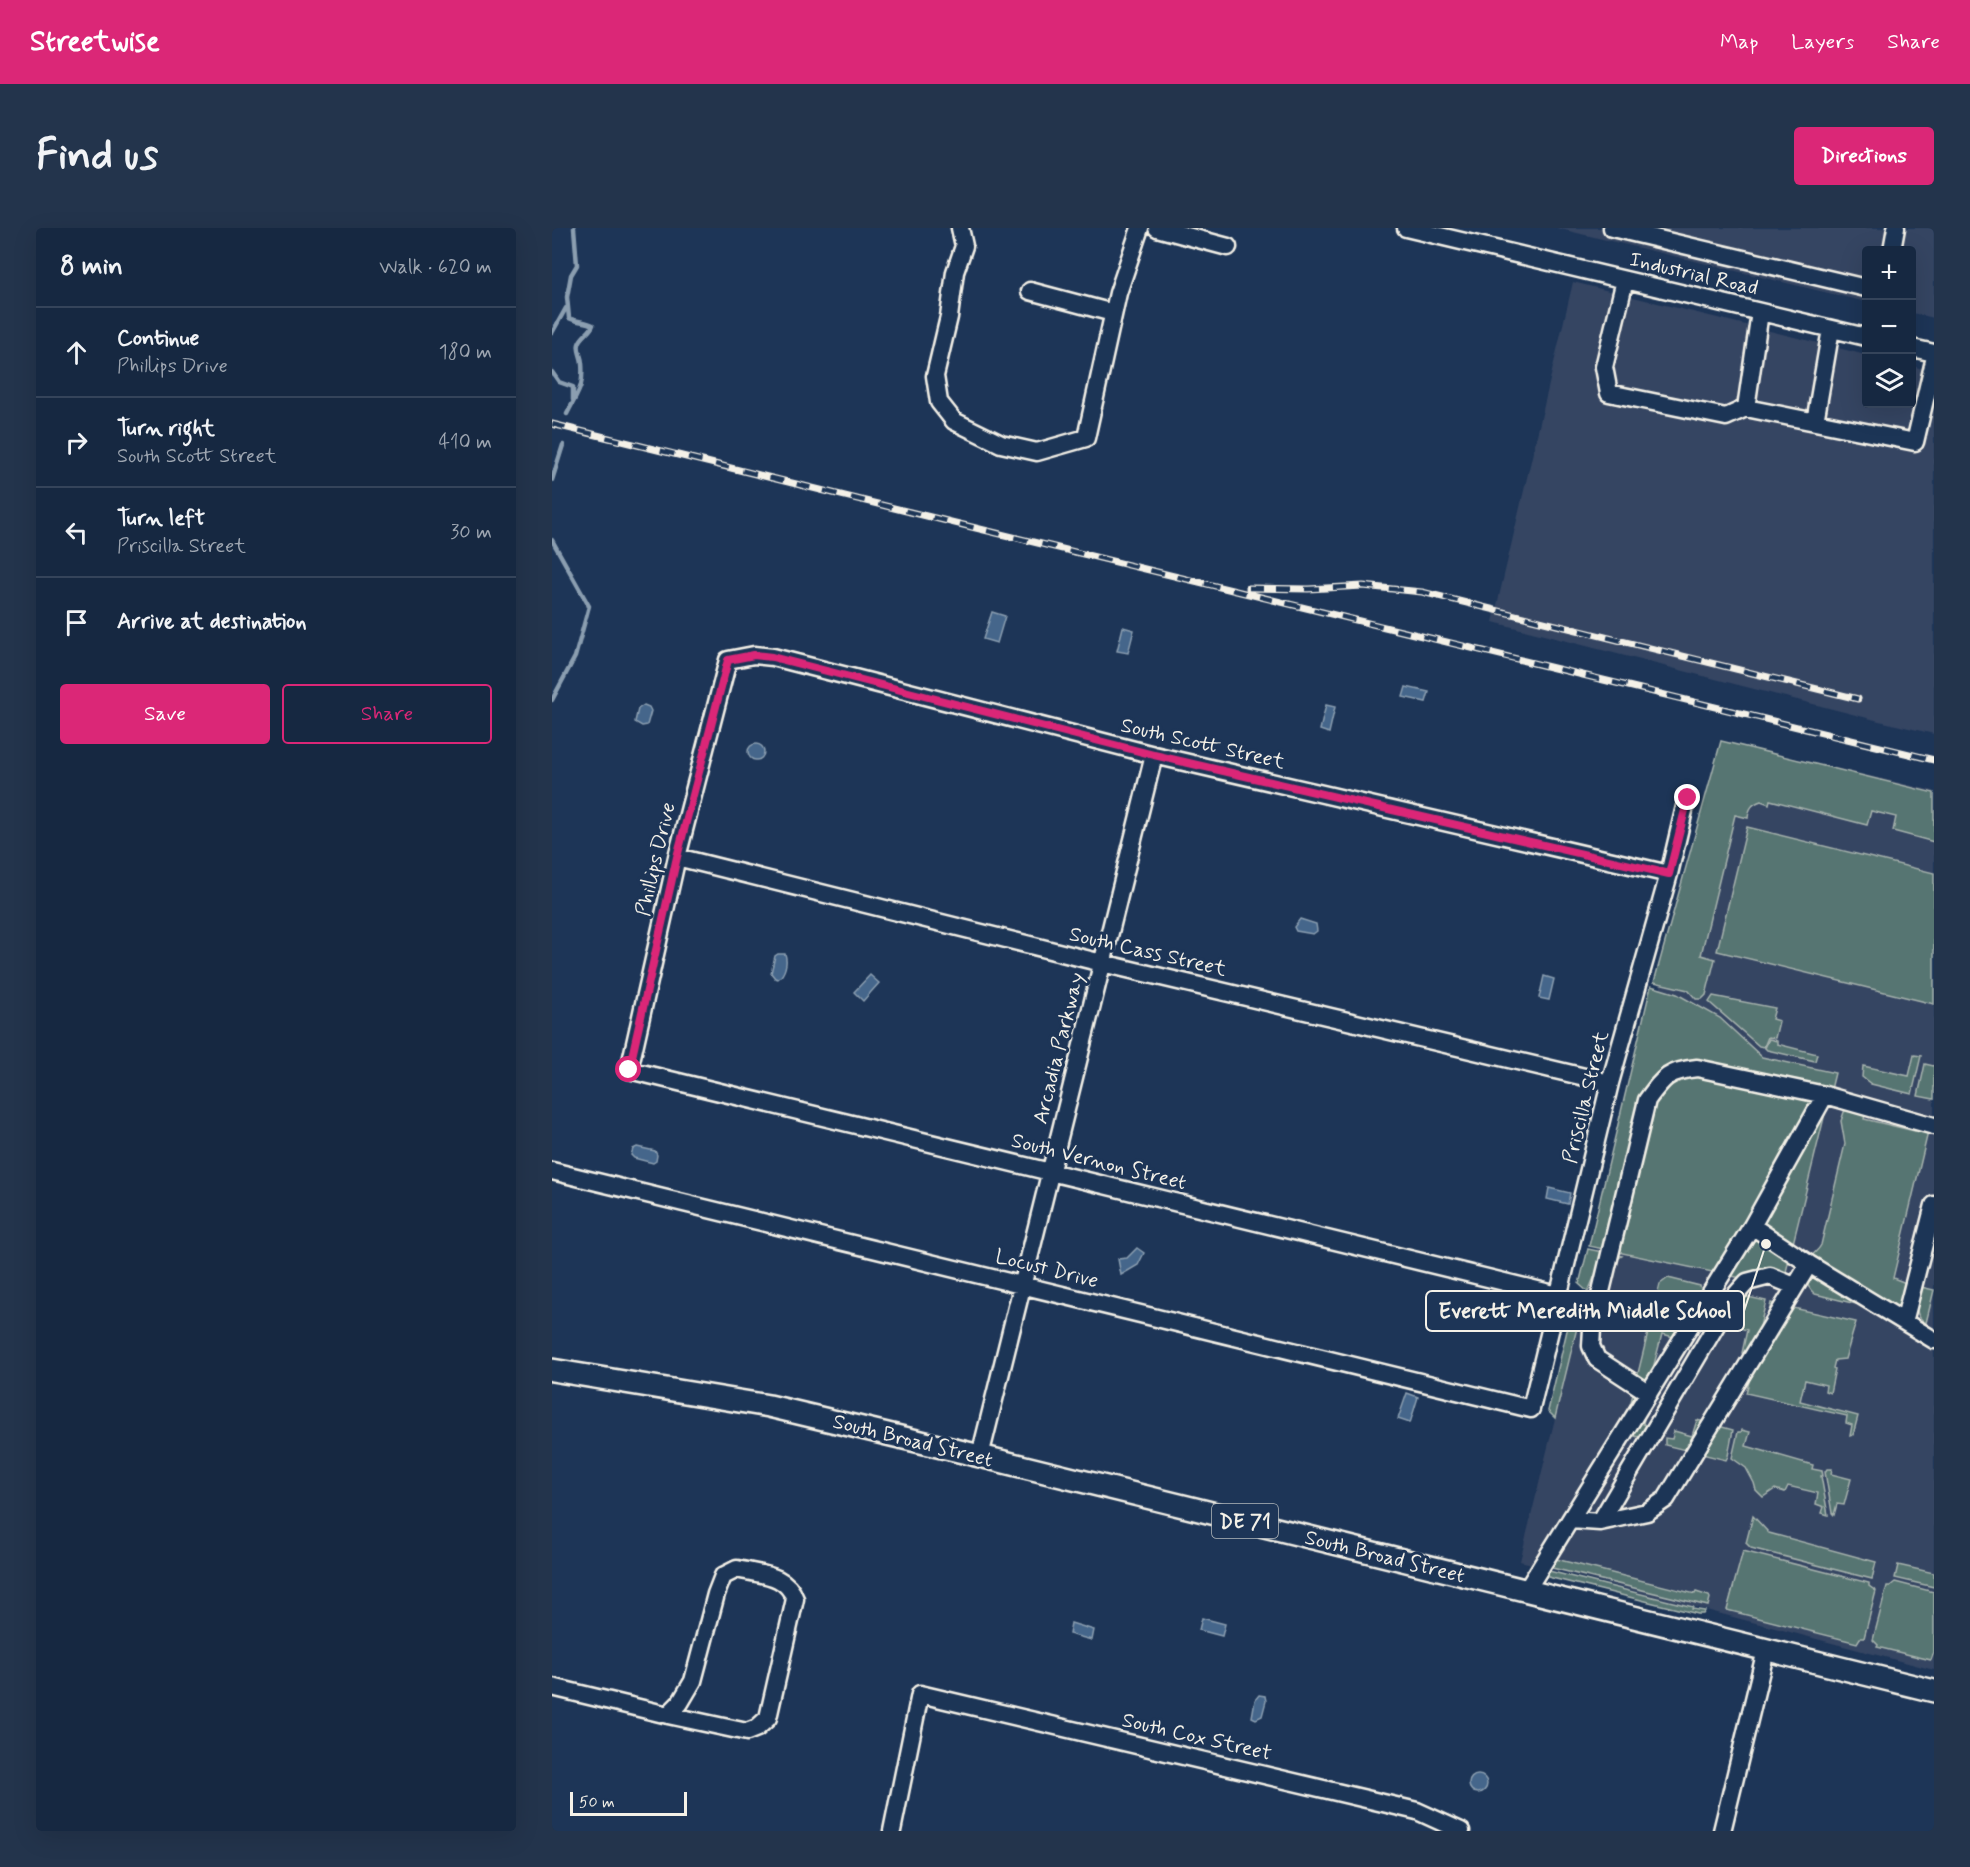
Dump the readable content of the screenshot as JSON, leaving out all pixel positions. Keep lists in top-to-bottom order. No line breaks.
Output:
{"streets":{"main road":["South Broad Street","DE 71"],"street":["Industrial Road","South Scott Street","Phillips Drive","South Cass Street","Arcadia Parkway","Priscilla Street","South Vernon Street","Locust Drive","South Cox Street"]},"crossings":[["South Scott Street","Phillips Drive"],["South Scott Street","Arcadia Parkway"],["South Scott Street","Priscilla Street"],["Phillips Drive","South Cass Street"],["Phillips Drive","South Vernon Street"],["South Cass Street","Arcadia Parkway"],["South Cass Street","Priscilla Street"],["Arcadia Parkway","South Vernon Street"],["Arcadia Parkway","Locust Drive"],["Arcadia Parkway","South Broad Street"],["Priscilla Street","South Vernon Street"],["Priscilla Street","Locust Drive"]],"places":["Everett Meredith Middle School"],"scale_bar":"50 m","page":{"header":"Streetwise","nav":["Map","Layers","Share"],"buttons":["Directions",["Save","Share"]],"title":"Find us","heading":["8 min","Walk · 620 m"],"map_buttons":["+","−"],"list":[["Continue","Phillips Drive","180 m"],["Turn right","South Scott Street","410 m"],["Turn left","Priscilla Street","30 m"],"Arrive at destination"],"scale":"50 m"}}
